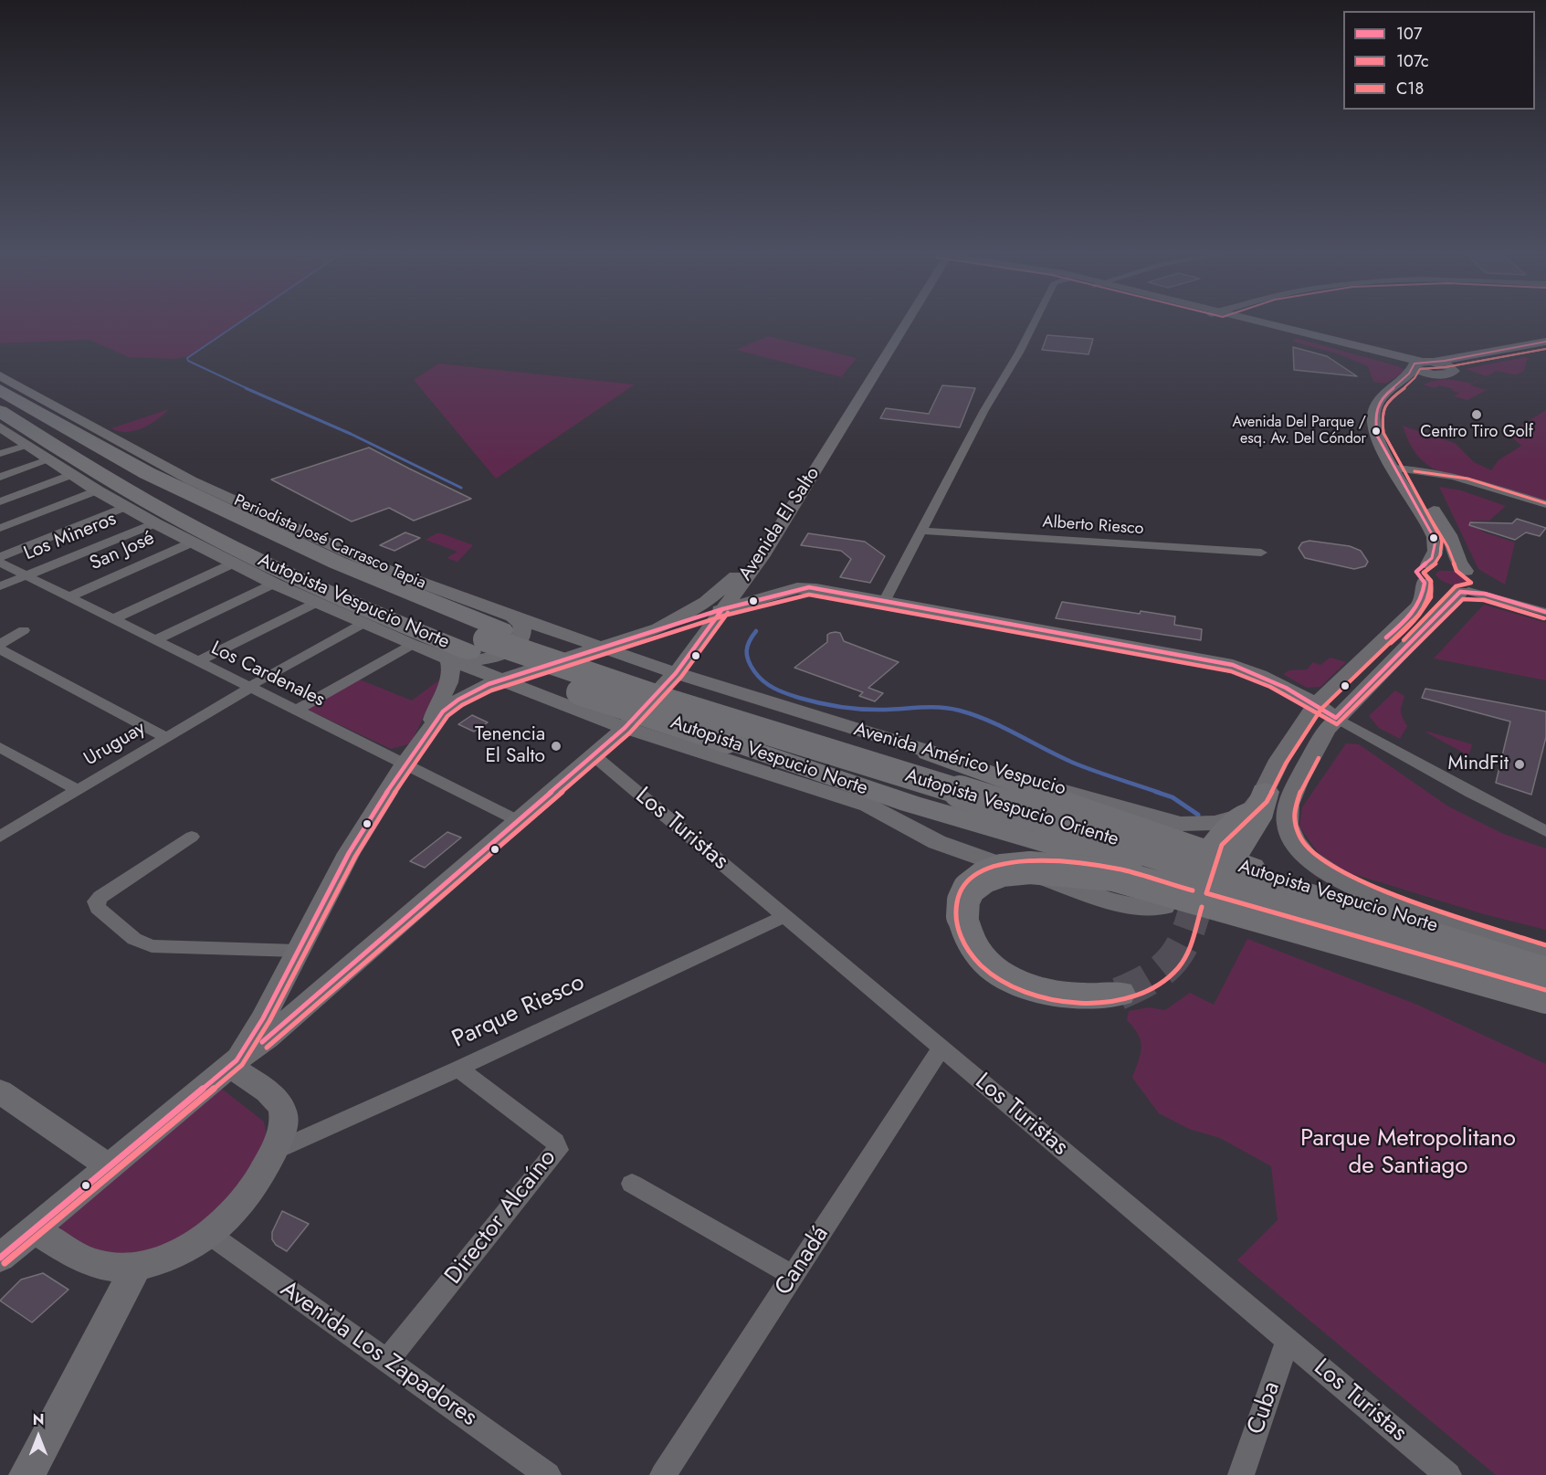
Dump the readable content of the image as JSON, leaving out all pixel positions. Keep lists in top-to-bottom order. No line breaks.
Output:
{"streets":{"highway":["Autopista Vespucio Norte","Autopista Vespucio Oriente"],"main road":["Avenida El Salto","Periodista José Carrasco Tapia","Avenida Américo Vespucio"],"street":["Alberto Riesco","Los Mineros","San José","Los Cardenales","Uruguay","Los Turistas","Parque Riesco","Director Alcaíno","Canadá","Avenida Los Zapadores","Cuba"]},"crossings":[["Avenida El Salto","Periodista José Carrasco Tapia"],["Avenida El Salto","Los Cardenales"],["Avenida El Salto","Avenida Américo Vespucio"],["Avenida El Salto","Los Turistas"],["Los Mineros","Los Cardenales"],["Periodista José Carrasco Tapia","Autopista Vespucio Norte"],["Periodista José Carrasco Tapia","Avenida Américo Vespucio"],["Periodista José Carrasco Tapia","Autopista Vespucio Oriente"],["San José","Los Cardenales"],["Autopista Vespucio Norte","Avenida Américo Vespucio"],["Autopista Vespucio Norte","Autopista Vespucio Oriente"],["Los Cardenales","Uruguay"],["Los Turistas","Parque Riesco"],["Los Turistas","Canadá"],["Los Turistas","Cuba"],["Parque Riesco","Director Alcaíno"],["Director Alcaíno","Avenida Los Zapadores"]],"parks":["Parque Metropolitano de Santiago"],"places":["Centro Tiro Golf","Avenida Del Parque / esq. Av. Del Cóndor","Tenencia El Salto","MindFit"],"lines":["transit line 107","transit line 107c","transit line C18"],"legend":["107","107c","C18"],"north":"top"}
